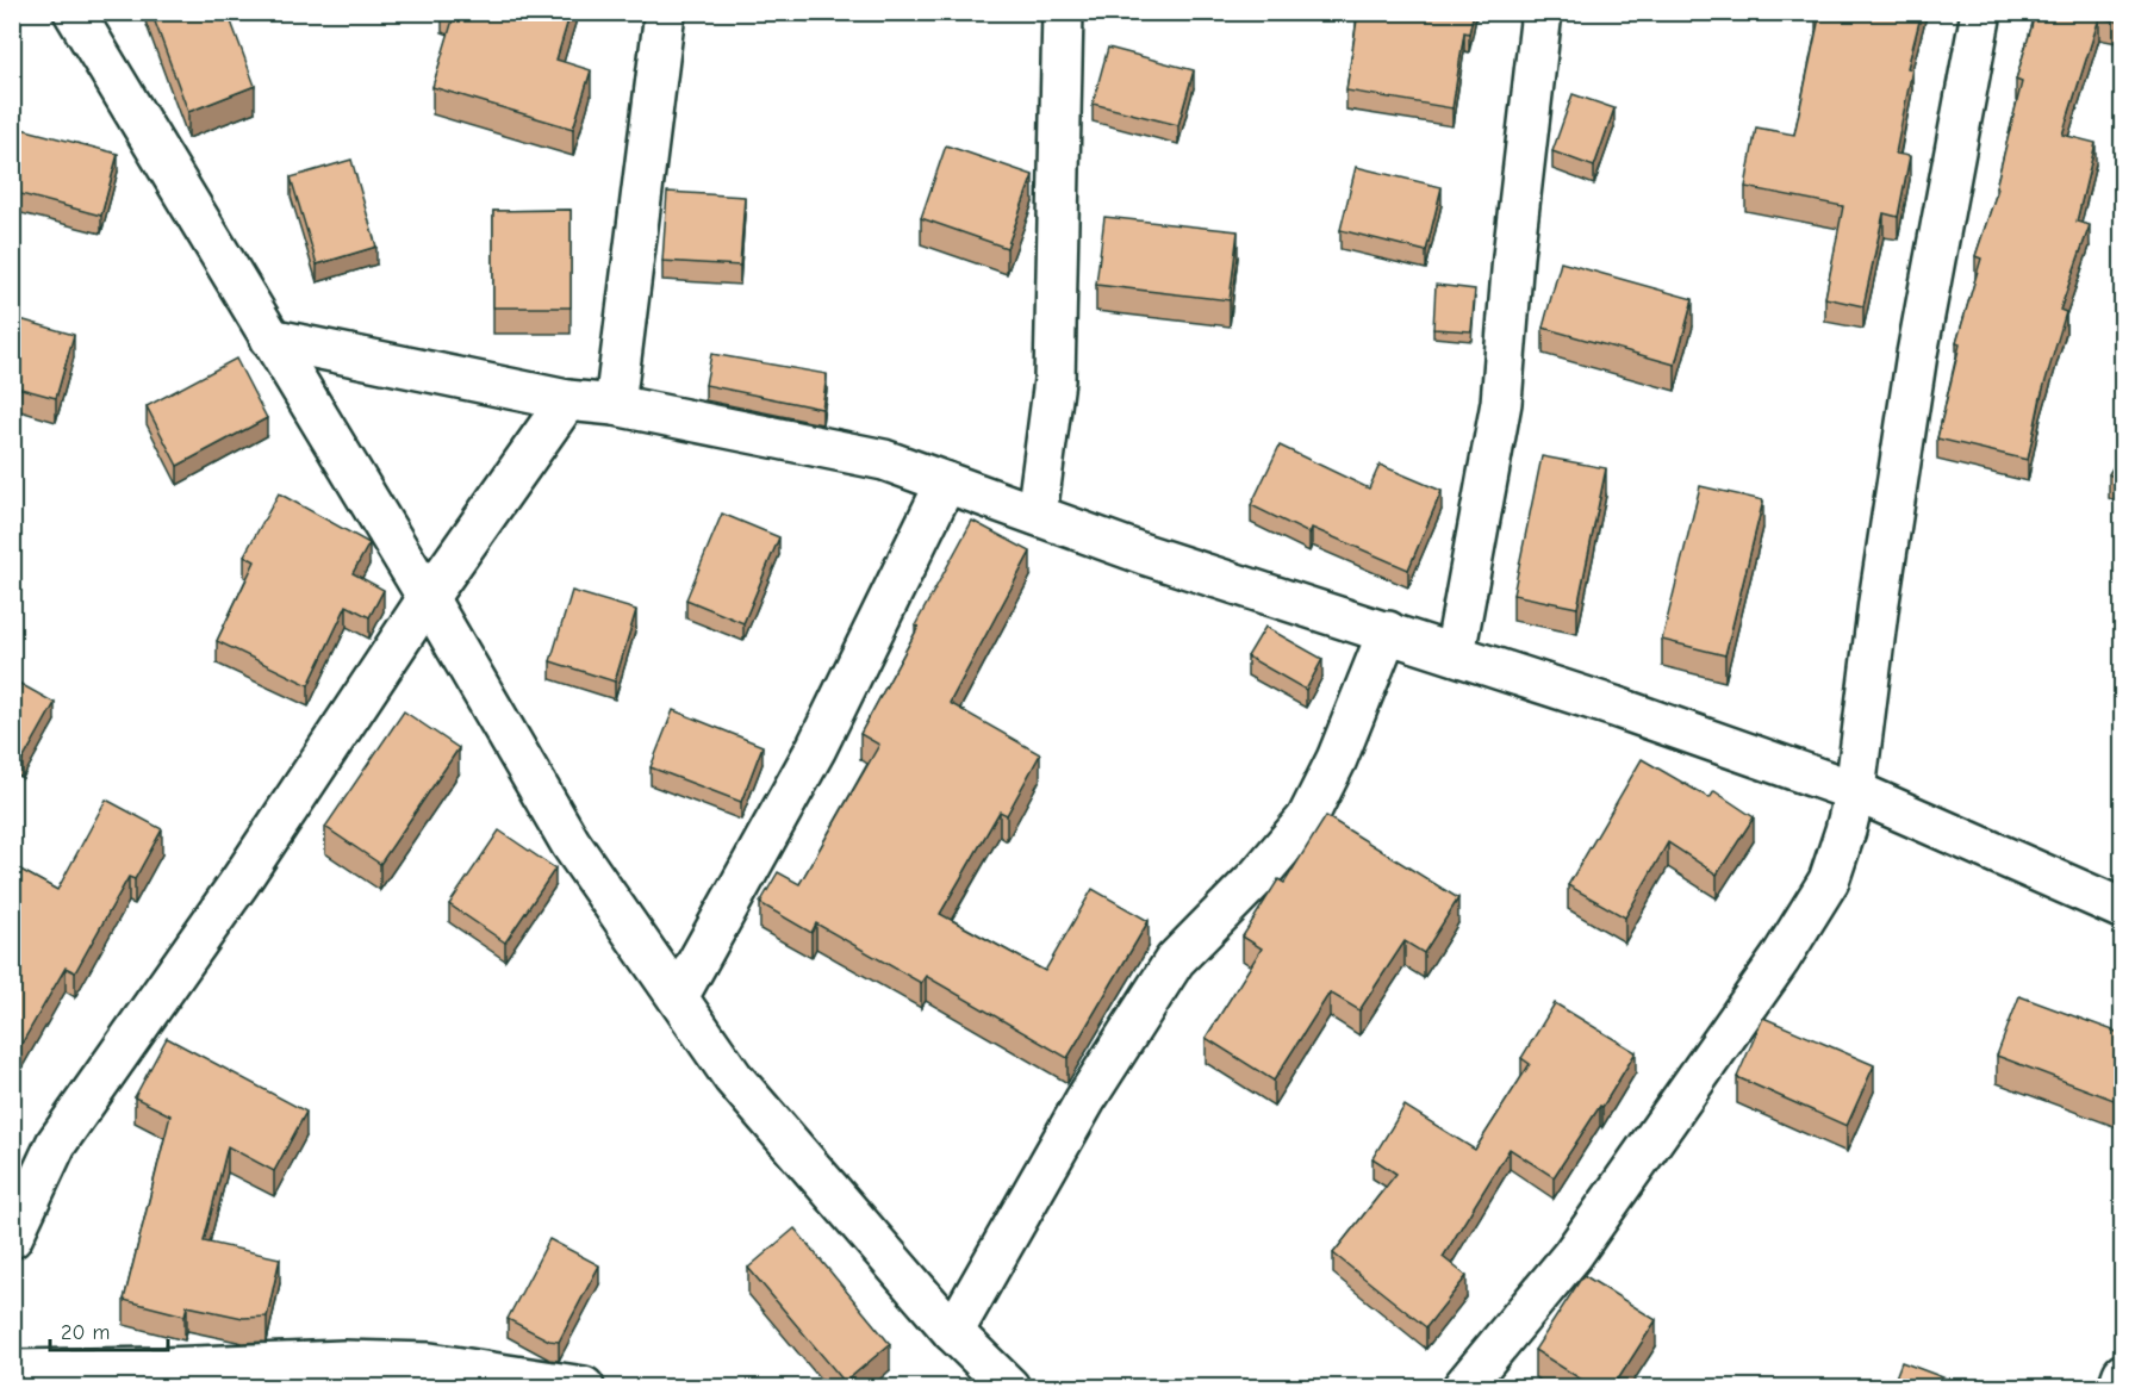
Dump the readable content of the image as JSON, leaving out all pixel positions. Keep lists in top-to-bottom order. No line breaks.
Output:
{"scale_bar":"20 m"}
